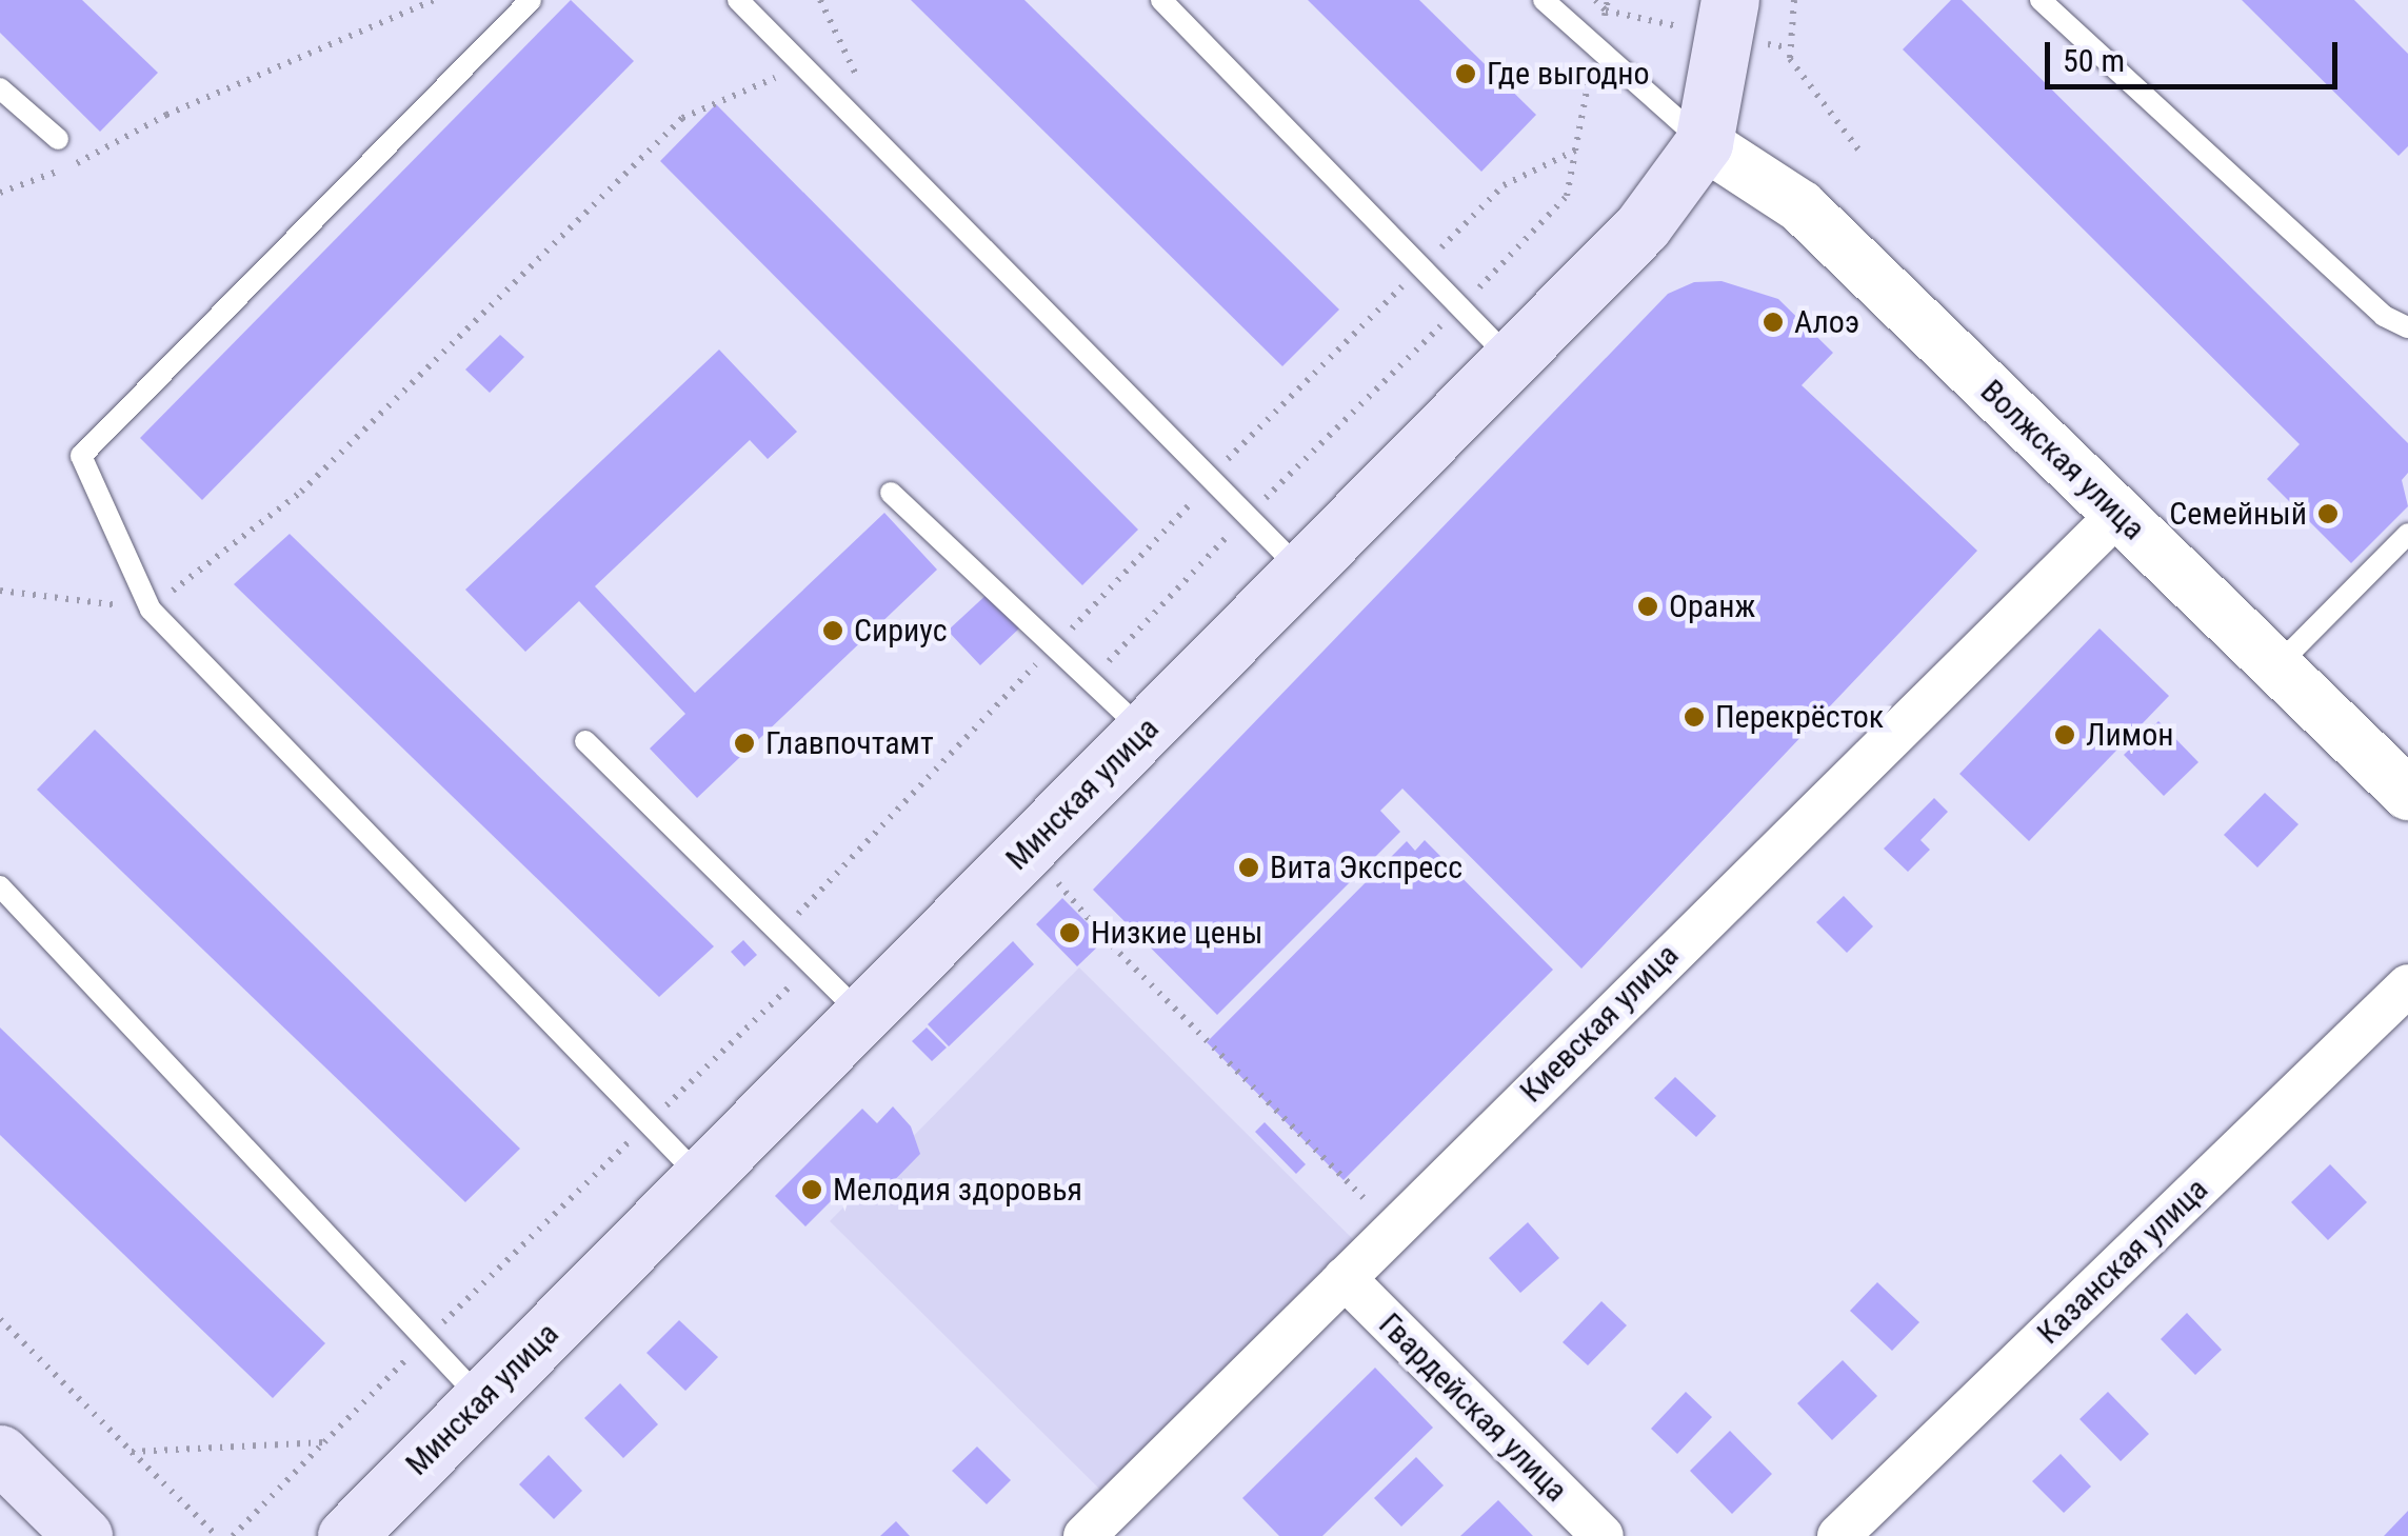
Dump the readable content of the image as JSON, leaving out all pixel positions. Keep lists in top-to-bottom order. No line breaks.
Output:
{"streets":{"main road":["Минская улица"],"street":["Волжская улица","Киевская улица","Казанская улица","Гвардейская улица"]},"crossings":[["Волжская улица","Минская улица"],["Волжская улица","Киевская улица"],["Киевская улица","Гвардейская улица"]],"places":["Где выгодно","Алоэ","Семейный","Оранж","Сириус","Перекрёсток","Лимон","Главпочтамт","Вита Экспресс","Низкие цены","Мелодия здоровья"],"scale_bar":"50 m"}
